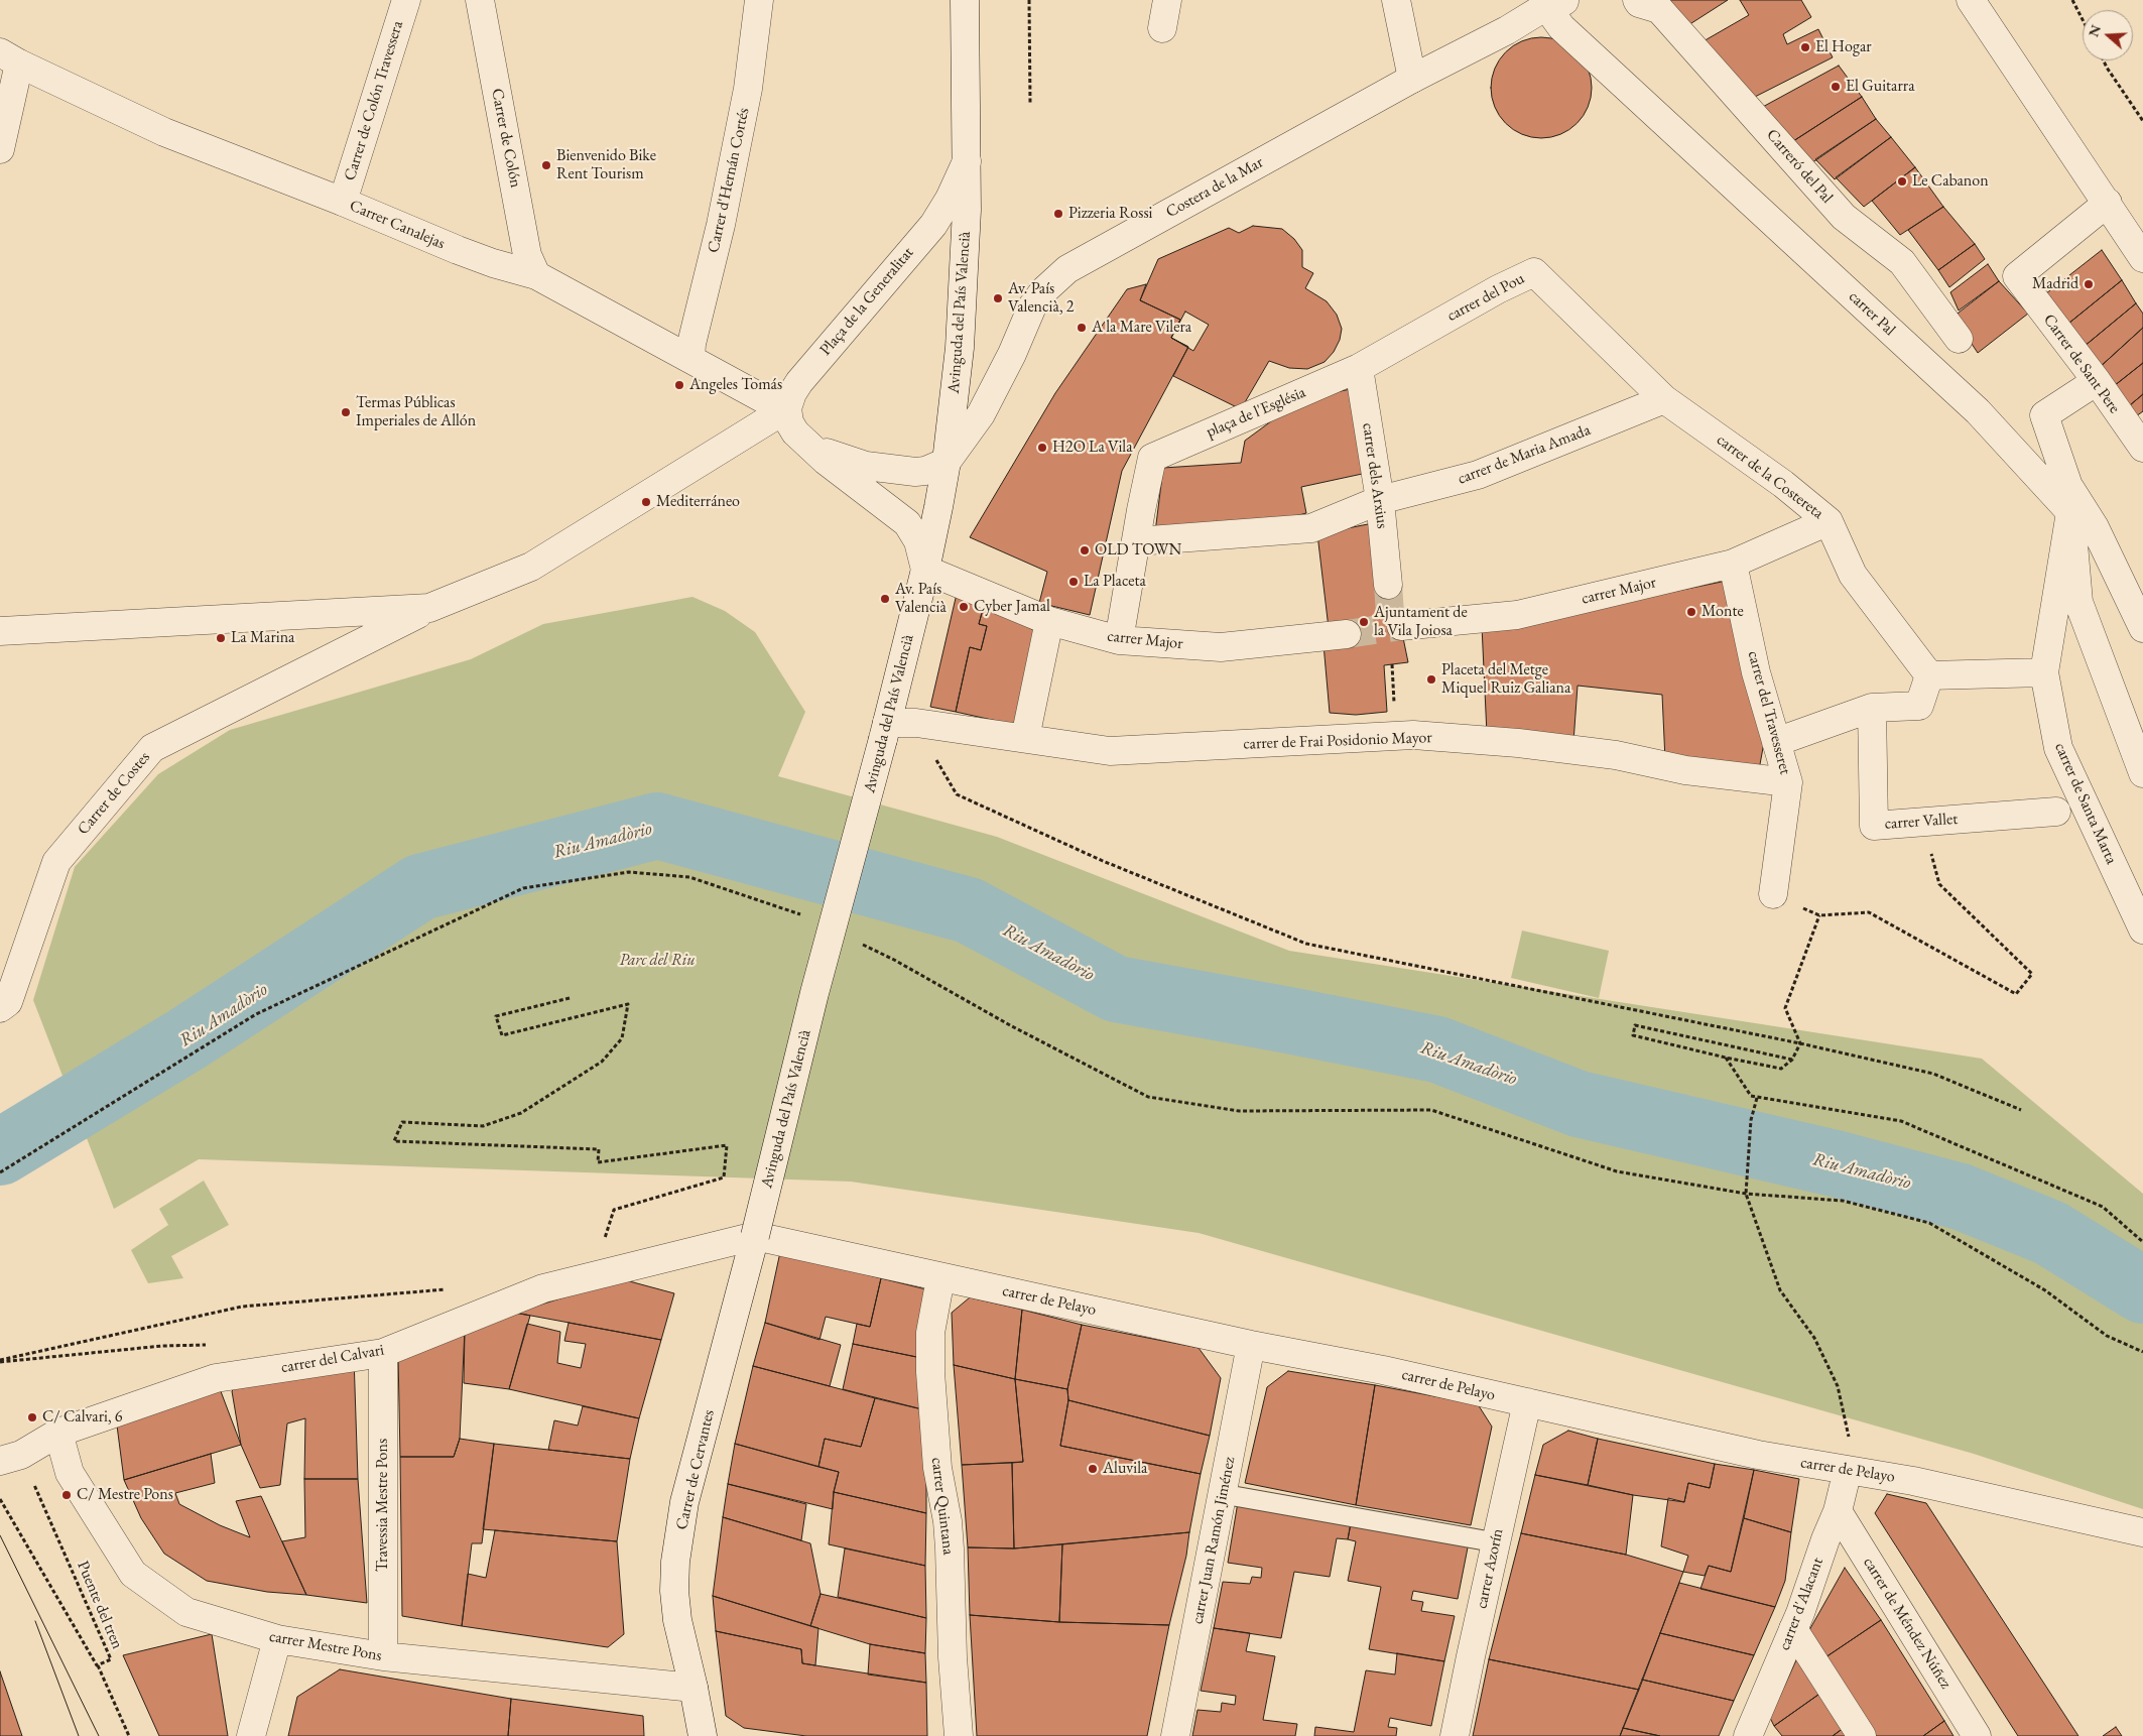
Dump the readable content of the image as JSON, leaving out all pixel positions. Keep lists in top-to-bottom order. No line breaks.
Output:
{"streets":{"street":["Carrer de Colón Travessera","Carrer de Colón","Carreró del Pal","Carrer d'Hernán Cortés","Costera de la Mar","Carrer Canalejas","carrer del Pou","Plaça de la Generalitat","Avinguda del País Valencià","carrer Pal","Carrer de Sant Pere","plaça de l'Església","carrer de Maria Amada","carrer dels Arxius","carrer de la Costereta","carrer Major","carrer del Travesseret","carrer de Frai Posidonio Mayor","Carrer de Costes","carrer de Santa Marta","carrer Vallet","carrer de Pelayo","carrer del Calvari","Carrer de Cervantes","Travessia Mestre Pons","carrer Quintana","carrer Juan Ramón Jiménez","carrer Azorín","carrer d'Alacant","carrer de Méndez Núñez","carrer Mestre Pons"],"path":["Puente del tren"]},"crossings":[["Carrer de Colón Travessera","Carrer Canalejas"],["Carrer de Colón","Carrer Canalejas"],["Carrer d'Hernán Cortés","Carrer Canalejas"],["Costera de la Mar","Avinguda del País Valencià"],["Costera de la Mar","carrer Pal"],["Carrer Canalejas","Plaça de la Generalitat"],["carrer del Pou","plaça de l'Església"],["carrer del Pou","carrer de Maria Amada"],["carrer del Pou","carrer dels Arxius"],["carrer del Pou","carrer de la Costereta"],["Plaça de la Generalitat","Avinguda del País Valencià"],["Avinguda del País Valencià","carrer Major"],["Avinguda del País Valencià","carrer de Frai Posidonio Mayor"],["Avinguda del País Valencià","carrer de Pelayo"],["Avinguda del País Valencià","carrer del Calvari"],["Avinguda del País Valencià","Carrer de Cervantes"],["plaça de l'Església","carrer de Maria Amada"],["plaça de l'Església","carrer dels Arxius"],["carrer de Maria Amada","carrer dels Arxius"],["carrer de Maria Amada","carrer de la Costereta"],["carrer de la Costereta","carrer Major"],["carrer Major","carrer del Travesseret"],["carrer del Travesseret","carrer de Frai Posidonio Mayor"],["carrer de Pelayo","carrer del Calvari"],["carrer de Pelayo","Carrer de Cervantes"],["carrer de Pelayo","carrer Quintana"],["carrer de Pelayo","carrer Juan Ramón Jiménez"],["carrer de Pelayo","carrer Azorín"],["carrer de Pelayo","carrer d'Alacant"],["carrer del Calvari","Carrer de Cervantes"],["carrer del Calvari","Travessia Mestre Pons"],["carrer del Calvari","Puente del tren"],["carrer del Calvari","carrer Mestre Pons"],["Carrer de Cervantes","carrer Mestre Pons"],["Travessia Mestre Pons","carrer Mestre Pons"],["carrer d'Alacant","carrer de Méndez Núñez"]],"water":["Riu Amadòrio"],"parks":["Parc del Riu"],"places":["El Hogar","El Guitarra","Bienvenido Bike Rent Tourism","Le Cabanon","Pizzeria Rossi","Madrid","Av. País Valencià, 2","A la Mare Vilera","Angeles Tomás","Termas Públicas Imperiales de Allón","H2O La Vila","Mediterráneo","OLD TOWN","La Placeta","Av. País Valencià","Cyber Jamal","Monte","Ajuntament de la Vila Joiosa","La Marina","Placeta del Metge Miquel Ruiz Galiana","C/ Calvari, 6","Aluvila","C/ Mestre Pons"],"north":"left"}
